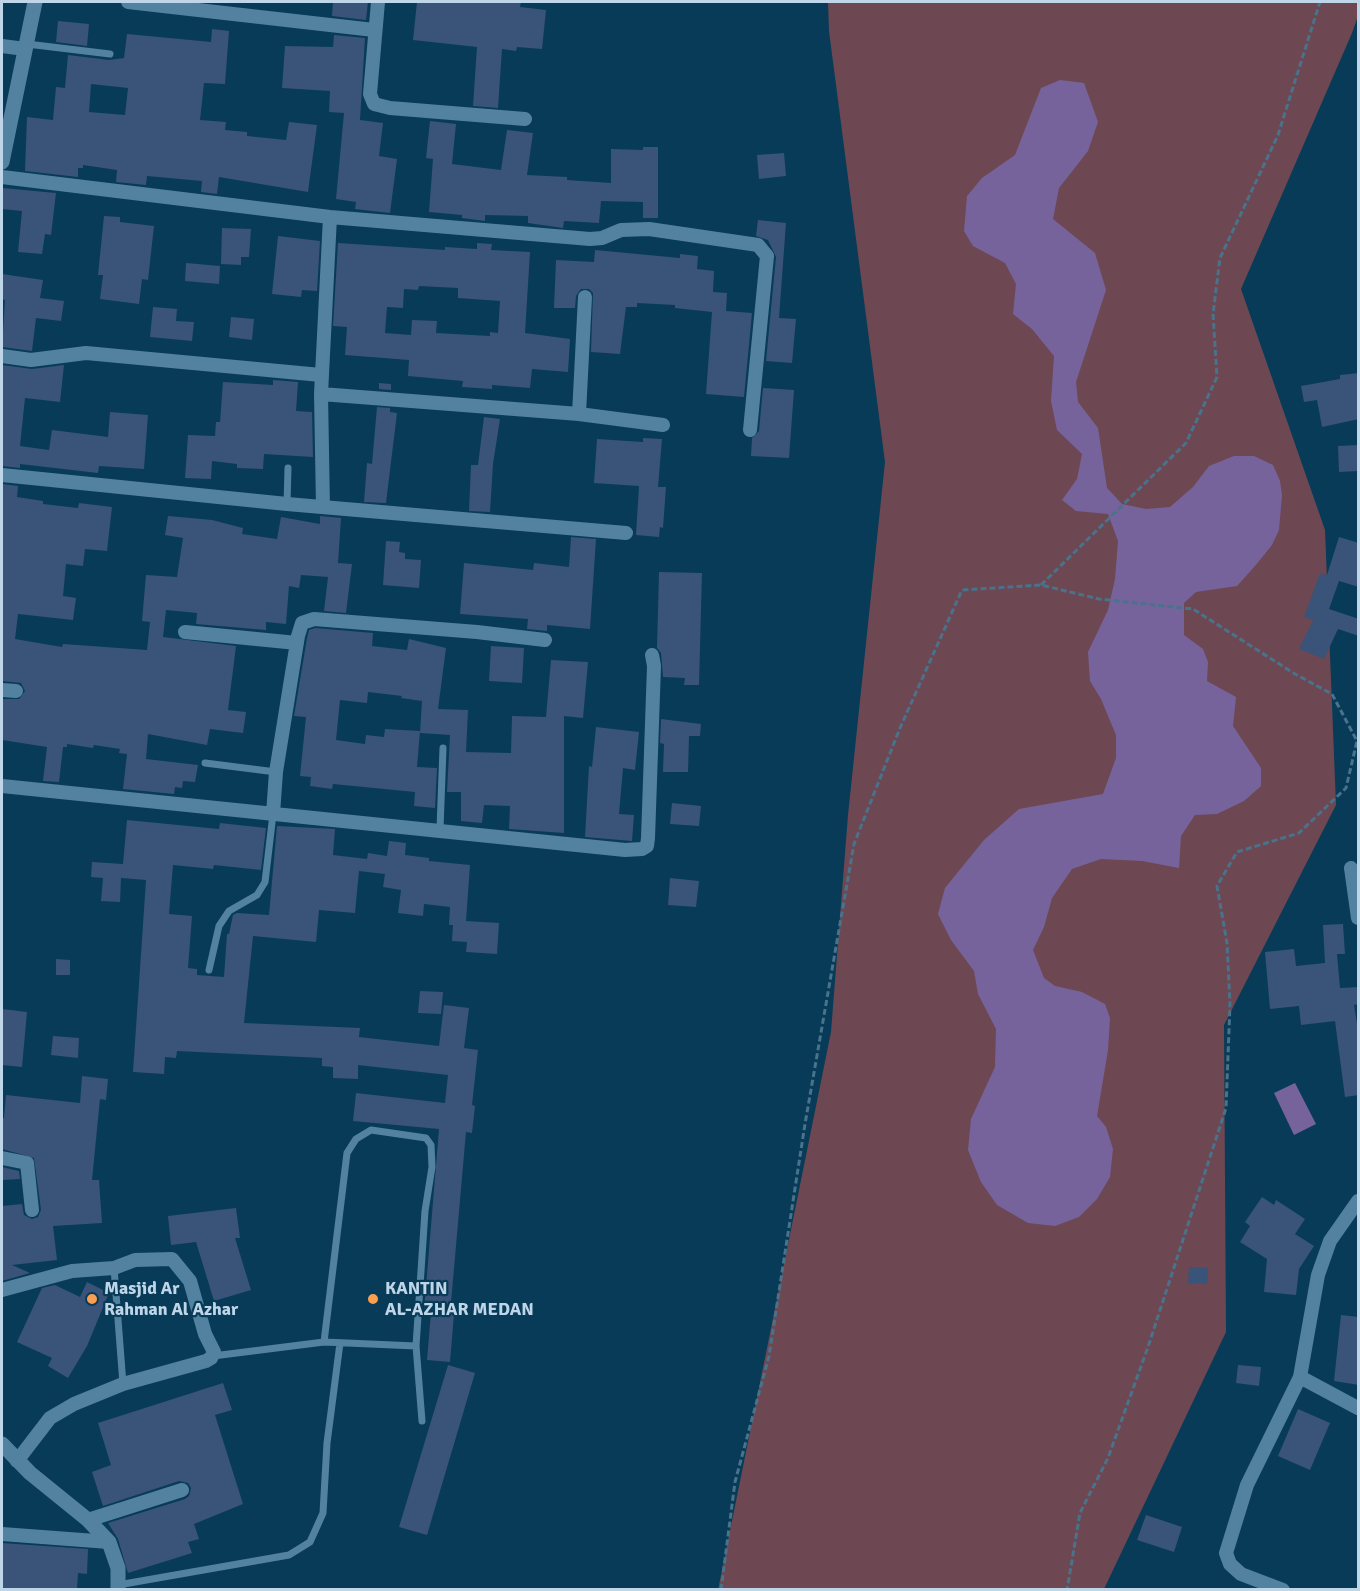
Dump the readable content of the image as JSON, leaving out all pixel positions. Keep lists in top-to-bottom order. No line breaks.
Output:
{"places":["Masjid Ar Rahman Al Azhar","KANTIN AL-AZHAR MEDAN"]}
